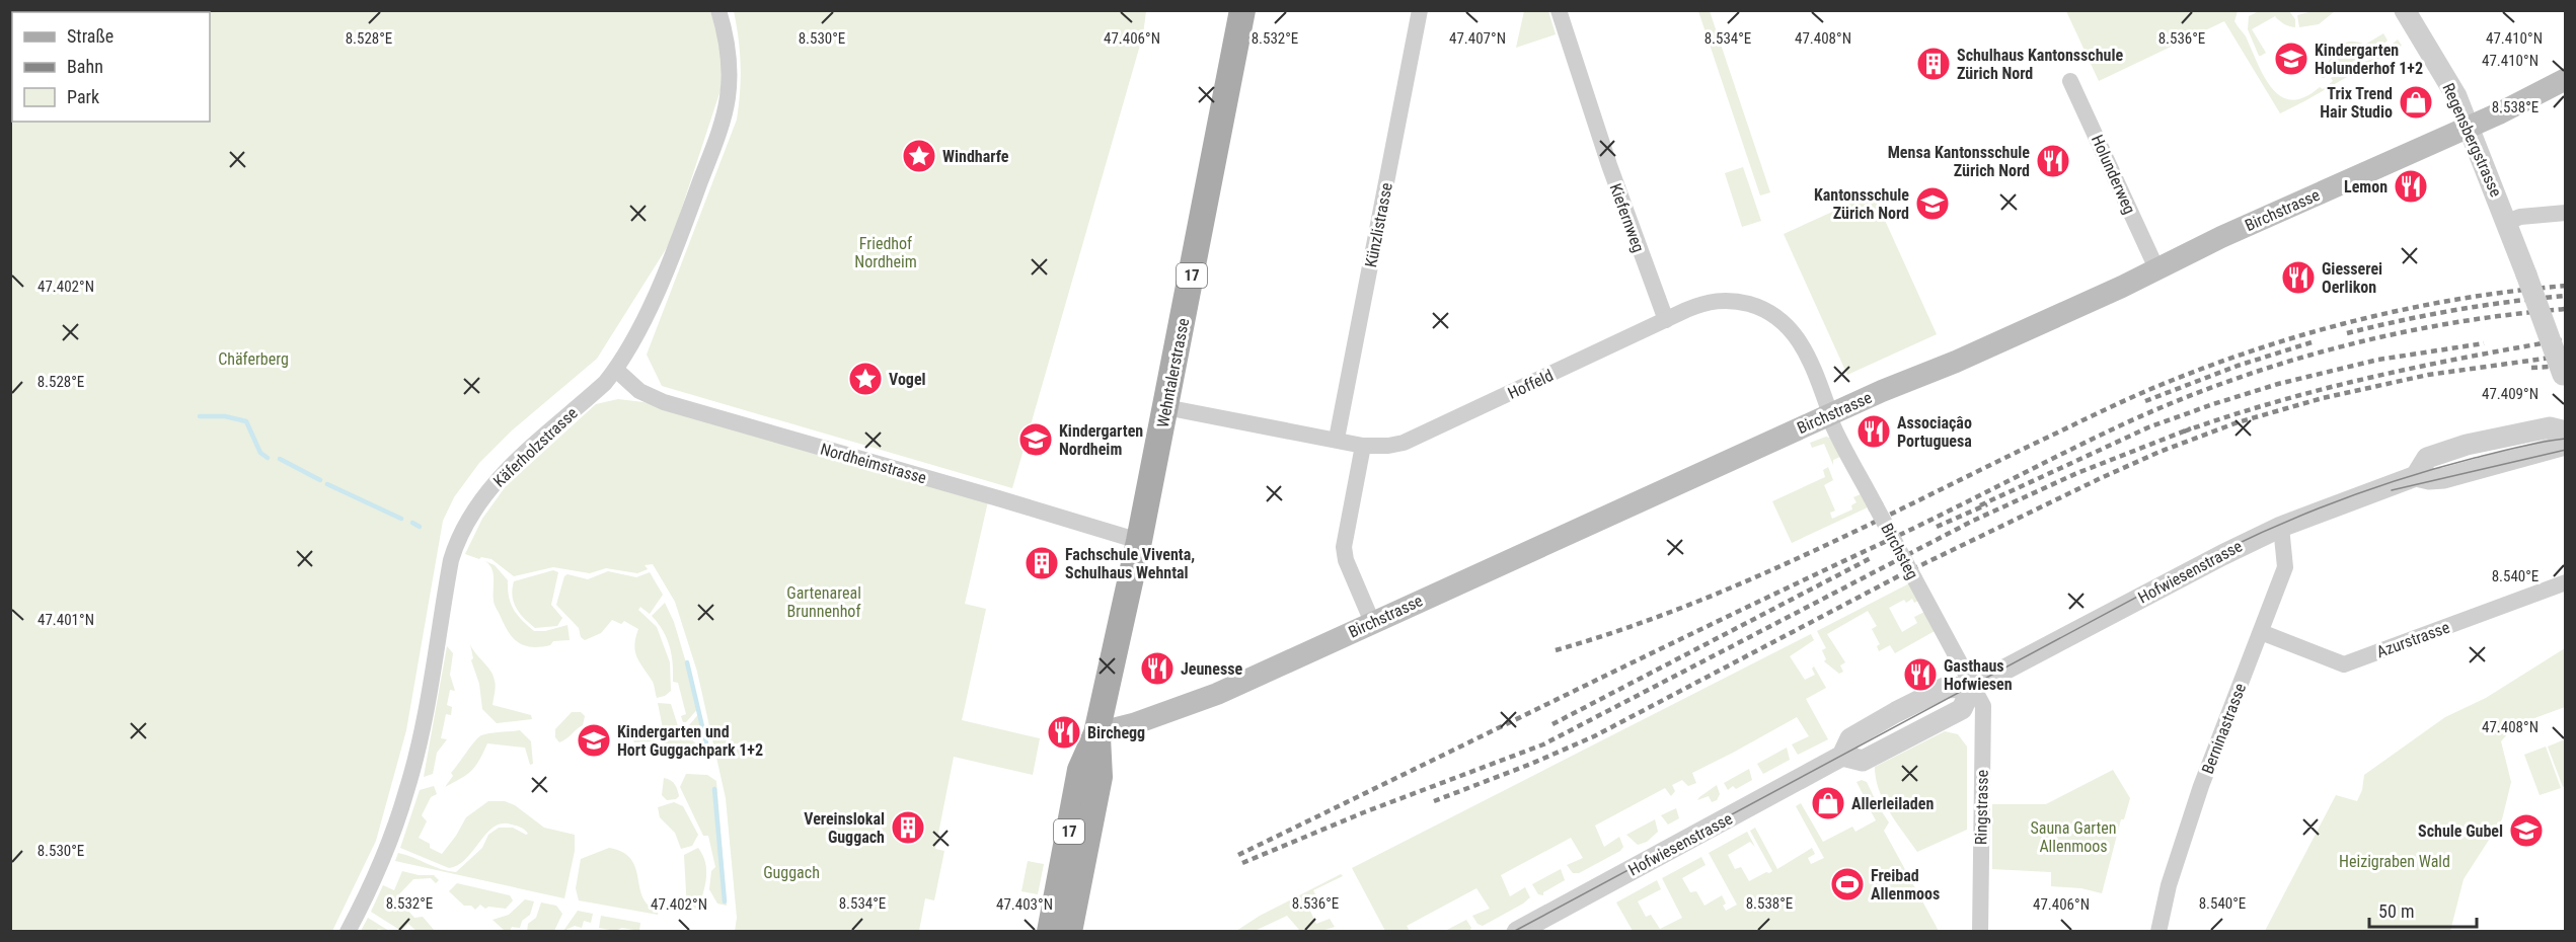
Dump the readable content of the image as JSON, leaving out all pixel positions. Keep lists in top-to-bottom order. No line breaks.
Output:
{"streets":{"main road":["Birchstrasse","17","Wehntalerstrasse"],"street":["Regensbergstrasse","Holunderweg","Kiefernweg","Künzlistrasse","Hoffeld","Käferholzstrasse","Nordheimstrasse","Birchsteg","Hofwiesenstrasse","Azurstrasse","Berninastrasse","Ringstrasse"]},"crossings":[["Regensbergstrasse","Birchstrasse"],["Holunderweg","Birchstrasse"],["Birchstrasse","Wehntalerstrasse"],["Birchstrasse","Hoffeld"],["Birchstrasse","Birchsteg"],["Kiefernweg","Hoffeld"],["Künzlistrasse","Hoffeld"],["Wehntalerstrasse","Hoffeld"],["Wehntalerstrasse","Nordheimstrasse"],["Hoffeld","Birchsteg"],["Käferholzstrasse","Nordheimstrasse"],["Birchsteg","Hofwiesenstrasse"],["Birchsteg","Ringstrasse"],["Hofwiesenstrasse","Berninastrasse"],["Hofwiesenstrasse","Ringstrasse"],["Azurstrasse","Berninastrasse"]],"parks":["Friedhof Nordheim","Chäferberg","Gartenareal Brunnenhof","Sauna Garten Allenmoos","Heizigraben Wald","Guggach"],"places":{"school or university":["Kindergarten Holunderhof 1+2","Kantonsschule Zürich Nord","Kindergarten Nordheim","Kindergarten und Hort Guggachpark 1+2","Schule Gubel"],"building":["Schulhaus Kantonsschule Zürich Nord","Fachschule Viventa, Schulhaus Wehntal","Vereinslokal Guggach"],"shop":["Trix Trend Hair Studio","Allerleiladen"],"place":["Windharfe","Vogel"],"restaurant":["Mensa Kantonsschule Zürich Nord","Lemon","Giesserei Oerlikon","Associaçâo Portuguesa","Jeunesse","Gasthaus Hofwiesen","Birchegg"],"sports":["Freibad Allenmoos"]},"legend":["Straße","Bahn","Park"],"scale_bar":"50 m","coordinates":["47.410°N","47.406°N","47.407°N","47.408°N","8.528°E","8.530°E","8.532°E","8.534°E","8.536°E","8.538°E","47.402°N","47.409°N","8.540°E","47.401°N","47.403°N"]}
